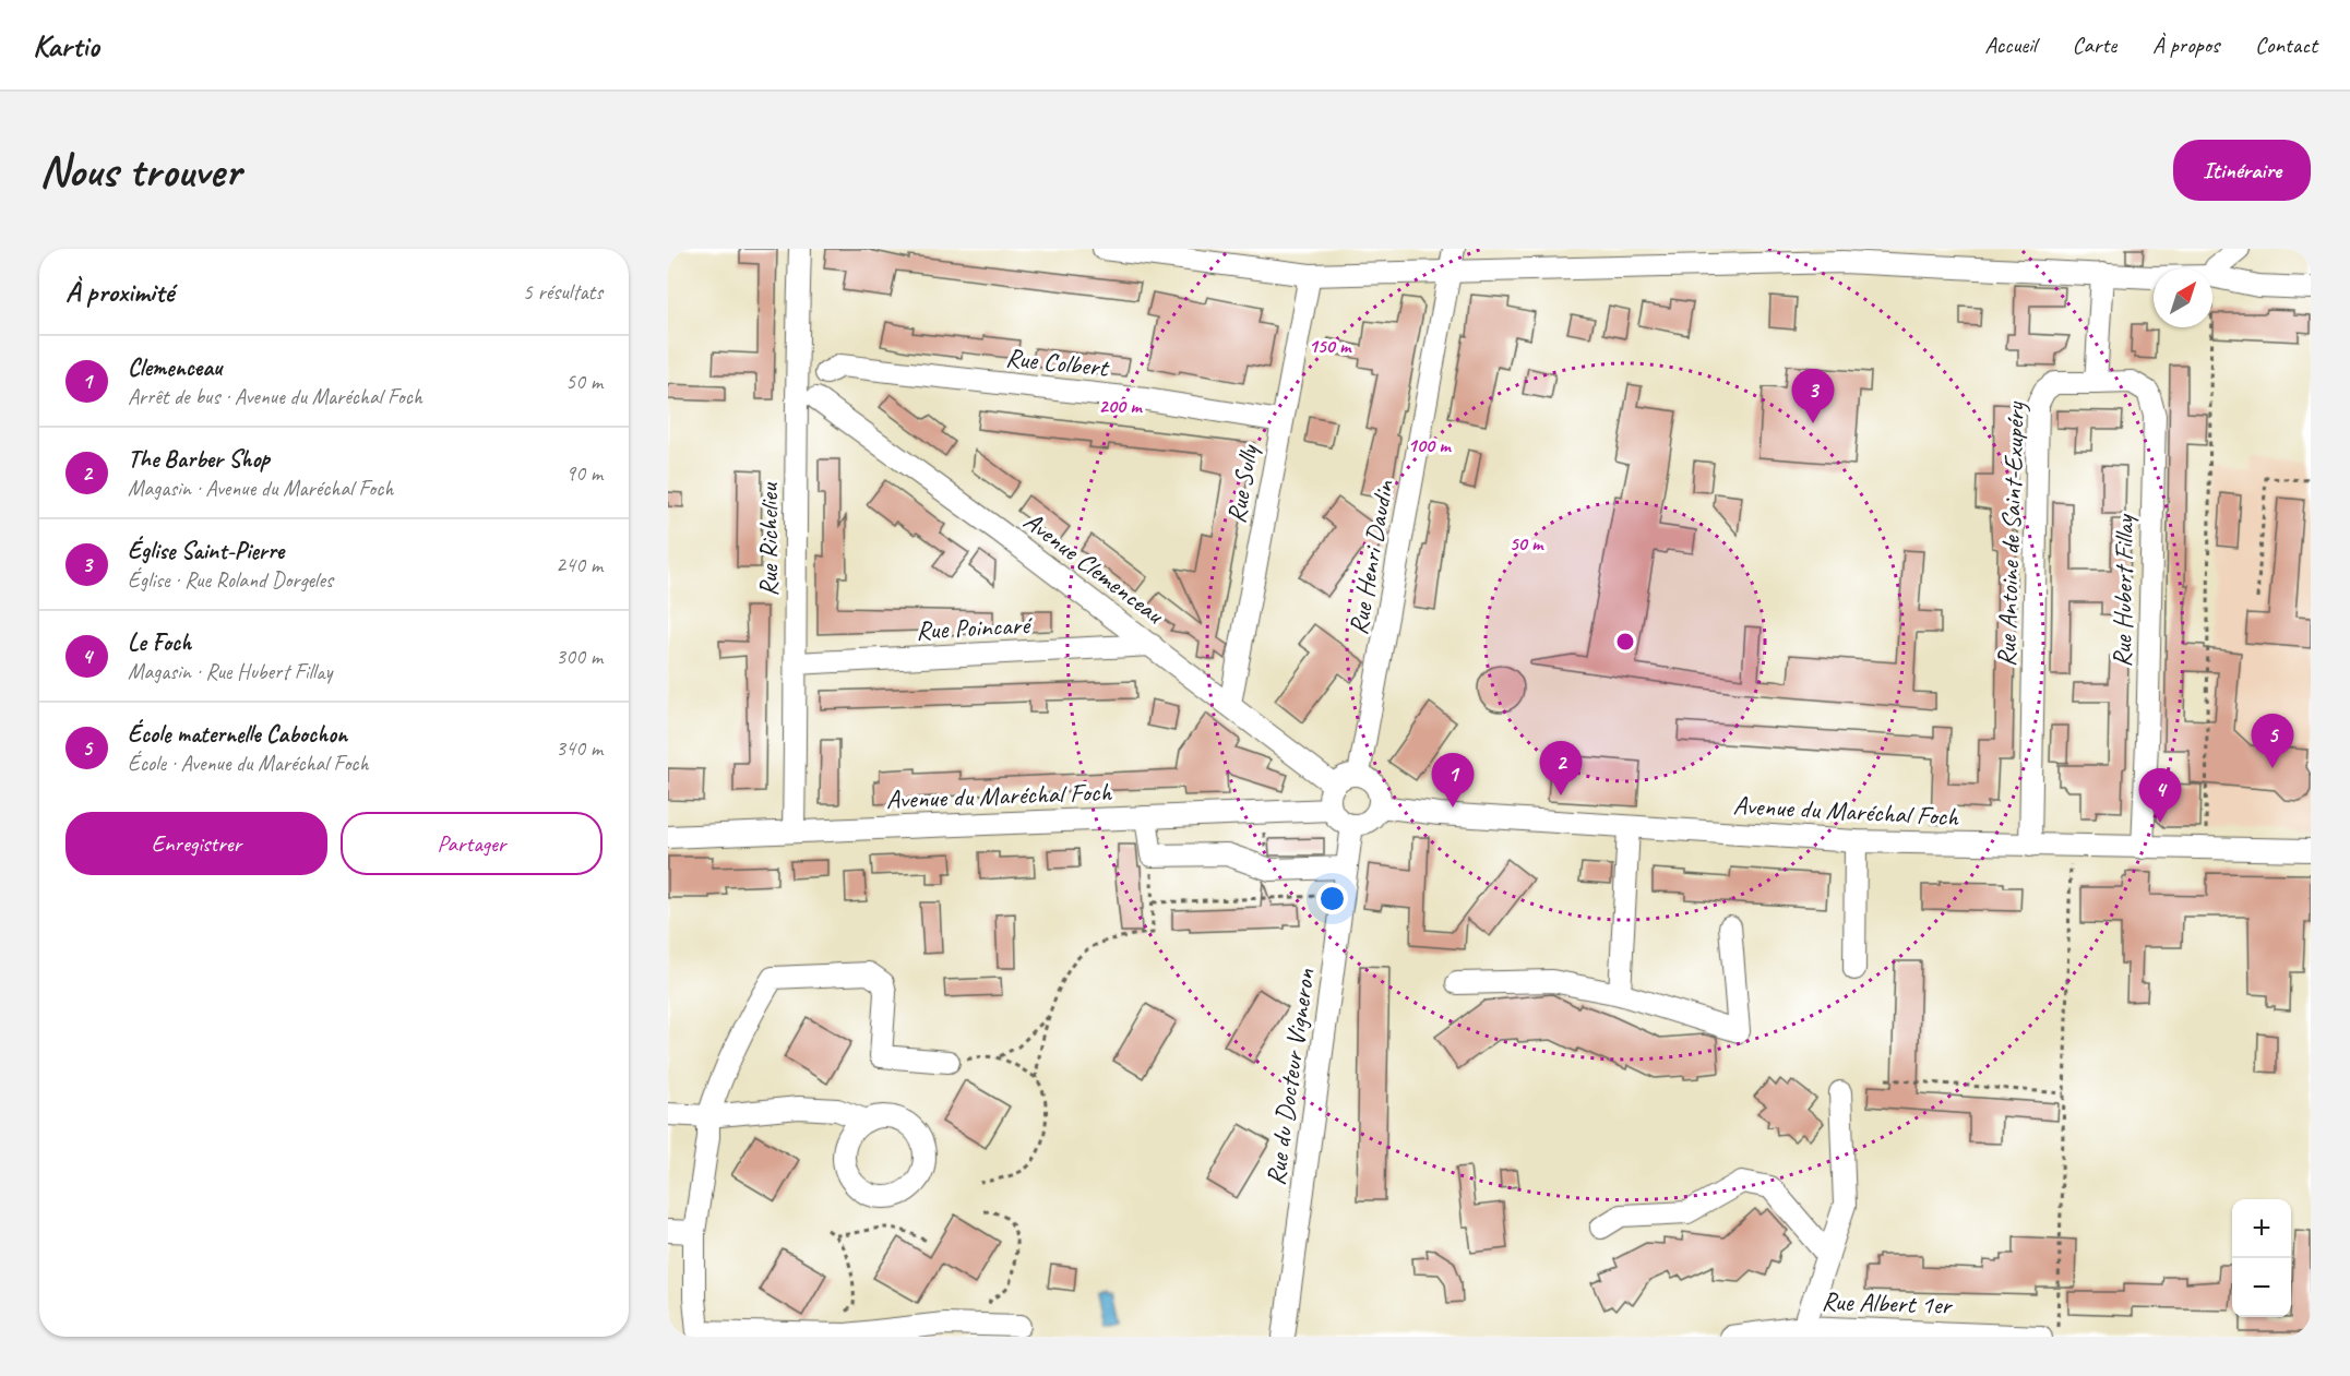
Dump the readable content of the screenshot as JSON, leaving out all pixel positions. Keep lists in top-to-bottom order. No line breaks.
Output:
{"streets":{"street":["Rue Colbert","Rue Sully","Rue Antoine de Saint-Exupéry","Rue Richelieu","Rue Henri Daudin","Avenue Clemenceau","Rue Hubert Fillay","Rue Poincaré","Avenue du Maréchal Foch","Rue du Docteur Vigneron","Rue Albert 1er"]},"crossings":[["Rue Colbert","Rue Sully"],["Rue Colbert","Rue Richelieu"],["Rue Colbert","Avenue Clemenceau"],["Rue Sully","Avenue Clemenceau"],["Rue Antoine de Saint-Exupéry","Rue Hubert Fillay"],["Rue Antoine de Saint-Exupéry","Avenue du Maréchal Foch"],["Rue Richelieu","Avenue Clemenceau"],["Rue Richelieu","Rue Poincaré"],["Rue Richelieu","Avenue du Maréchal Foch"],["Rue Henri Daudin","Avenue Clemenceau"],["Rue Henri Daudin","Avenue du Maréchal Foch"],["Rue Henri Daudin","Rue du Docteur Vigneron"],["Avenue Clemenceau","Rue Poincaré"],["Avenue Clemenceau","Avenue du Maréchal Foch"],["Avenue Clemenceau","Rue du Docteur Vigneron"],["Rue Hubert Fillay","Avenue du Maréchal Foch"],["Avenue du Maréchal Foch","Rue du Docteur Vigneron"]],"north":"top right","page":{"header":"Kartio","nav":["Accueil","Carte","À propos","Contact"],"buttons":["Itinéraire",["Enregistrer","Partager"]],"title":"Nous trouver","heading":["À proximité","5 résultats"],"list":[{"mark":"1","name":"Clemenceau","note":"Arrêt de bus · Avenue du Maréchal Foch","value":"50 m"},{"mark":"2","name":"The Barber Shop","note":"Magasin · Avenue du Maréchal Foch","value":"90 m"},{"mark":"3","name":"Église Saint-Pierre","note":"Église · Rue Roland Dorgeles","value":"240 m"},{"mark":"4","name":"Le Foch","note":"Magasin · Rue Hubert Fillay","value":"300 m"},{"mark":"5","name":"École maternelle Cabochon","note":"École · Avenue du Maréchal Foch","value":"340 m"}],"pins":["3","5","2","1","4"],"map_buttons":["+","−"]},"rings":["150 m","200 m","100 m","50 m"]}
